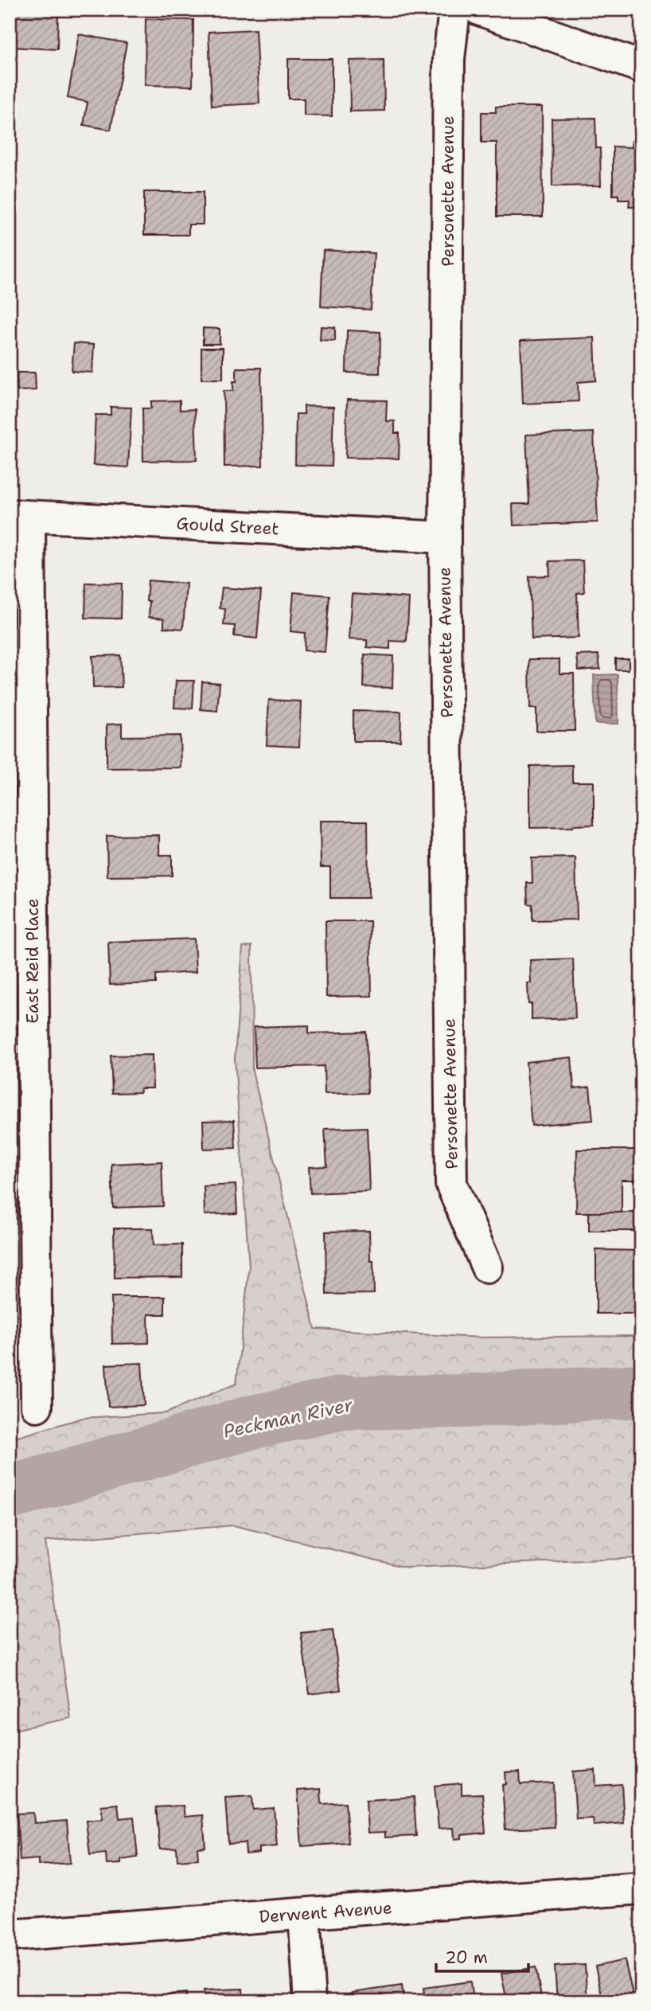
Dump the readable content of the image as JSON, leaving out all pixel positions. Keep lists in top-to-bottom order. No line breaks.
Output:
{"streets":{"street":["Personette Avenue","Gould Street","East Reid Place","Derwent Avenue"]},"crossings":[["Personette Avenue","Gould Street"],["Gould Street","East Reid Place"]],"water":["Peckman River"],"scale_bar":"20 m"}
